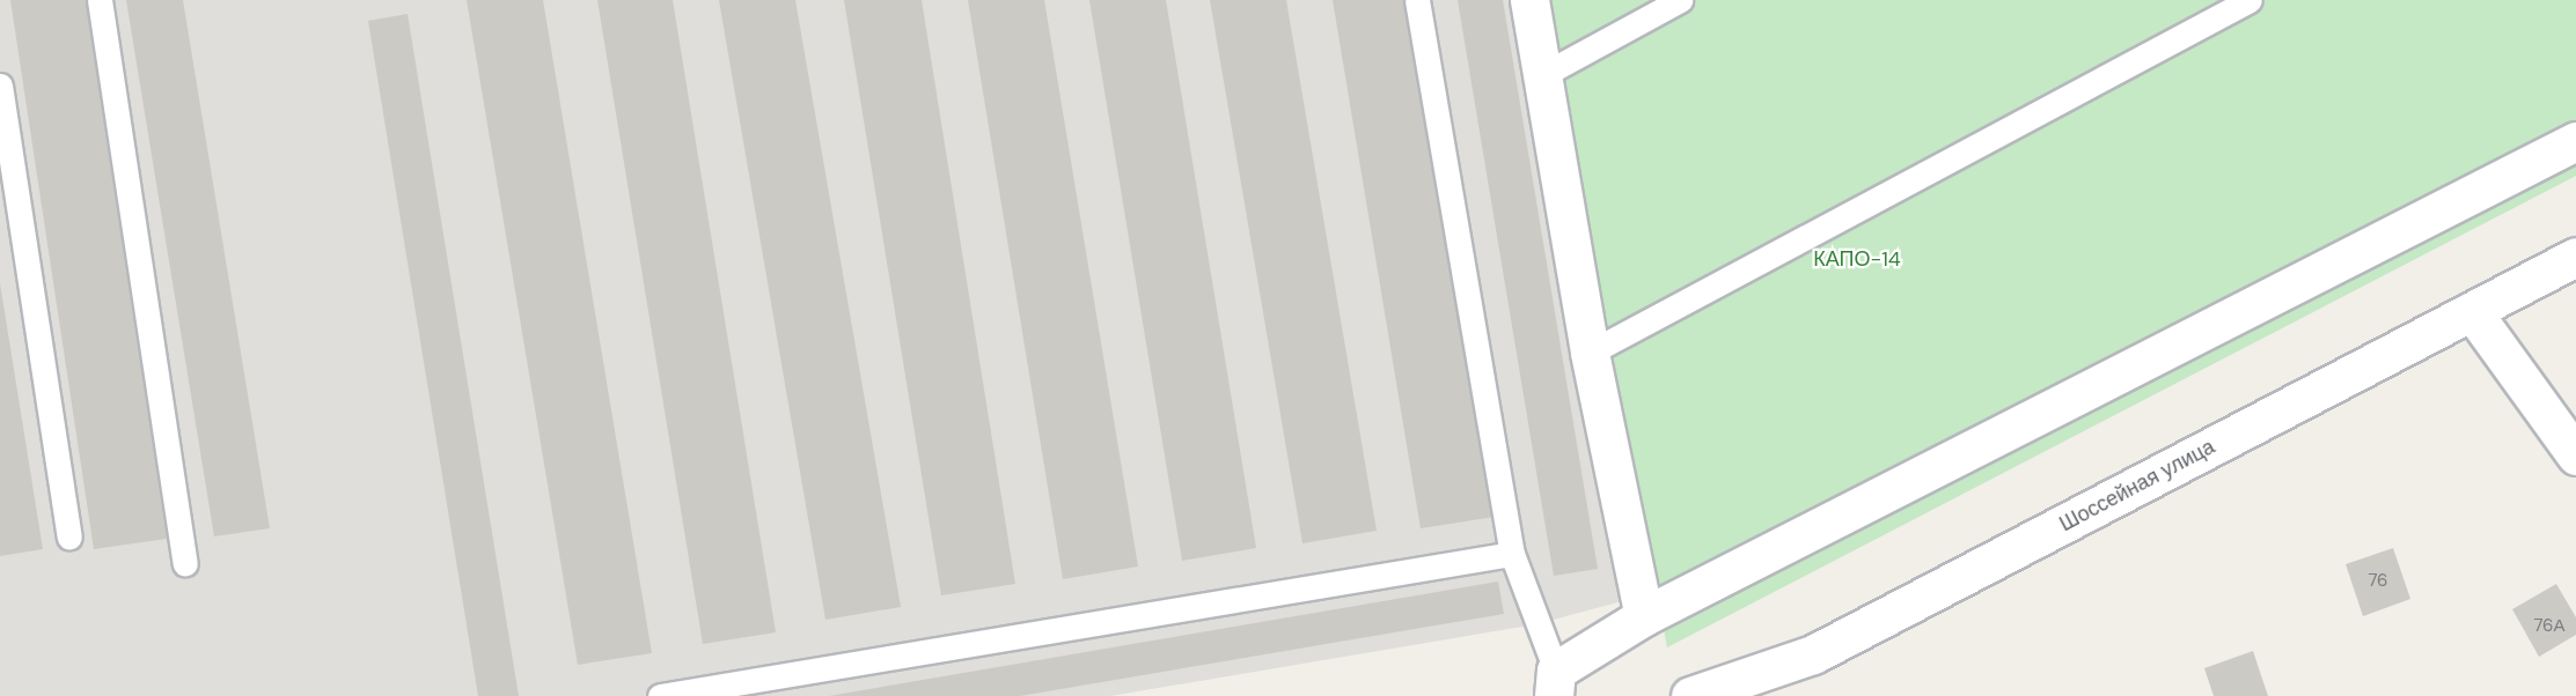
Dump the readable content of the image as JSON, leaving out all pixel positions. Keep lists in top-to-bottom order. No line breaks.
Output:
{"streets":{"street":["Шоссейная улица"]},"parks":["КАПО-14"],"house_numbers":["76","76А"]}
